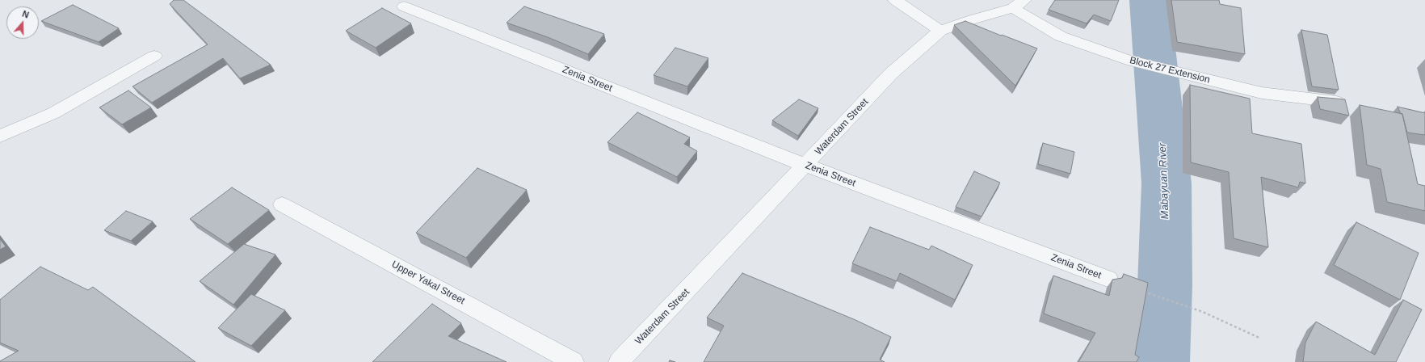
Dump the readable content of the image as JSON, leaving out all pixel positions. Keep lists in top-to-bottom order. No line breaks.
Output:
{"streets":{"street":["Block 27 Extension","Zenia Street","Waterdam Street","Upper Yakal Street"]},"crossings":[["Block 27 Extension","Waterdam Street"],["Zenia Street","Waterdam Street"]],"water":["Mabayuan River"],"north":"top"}
